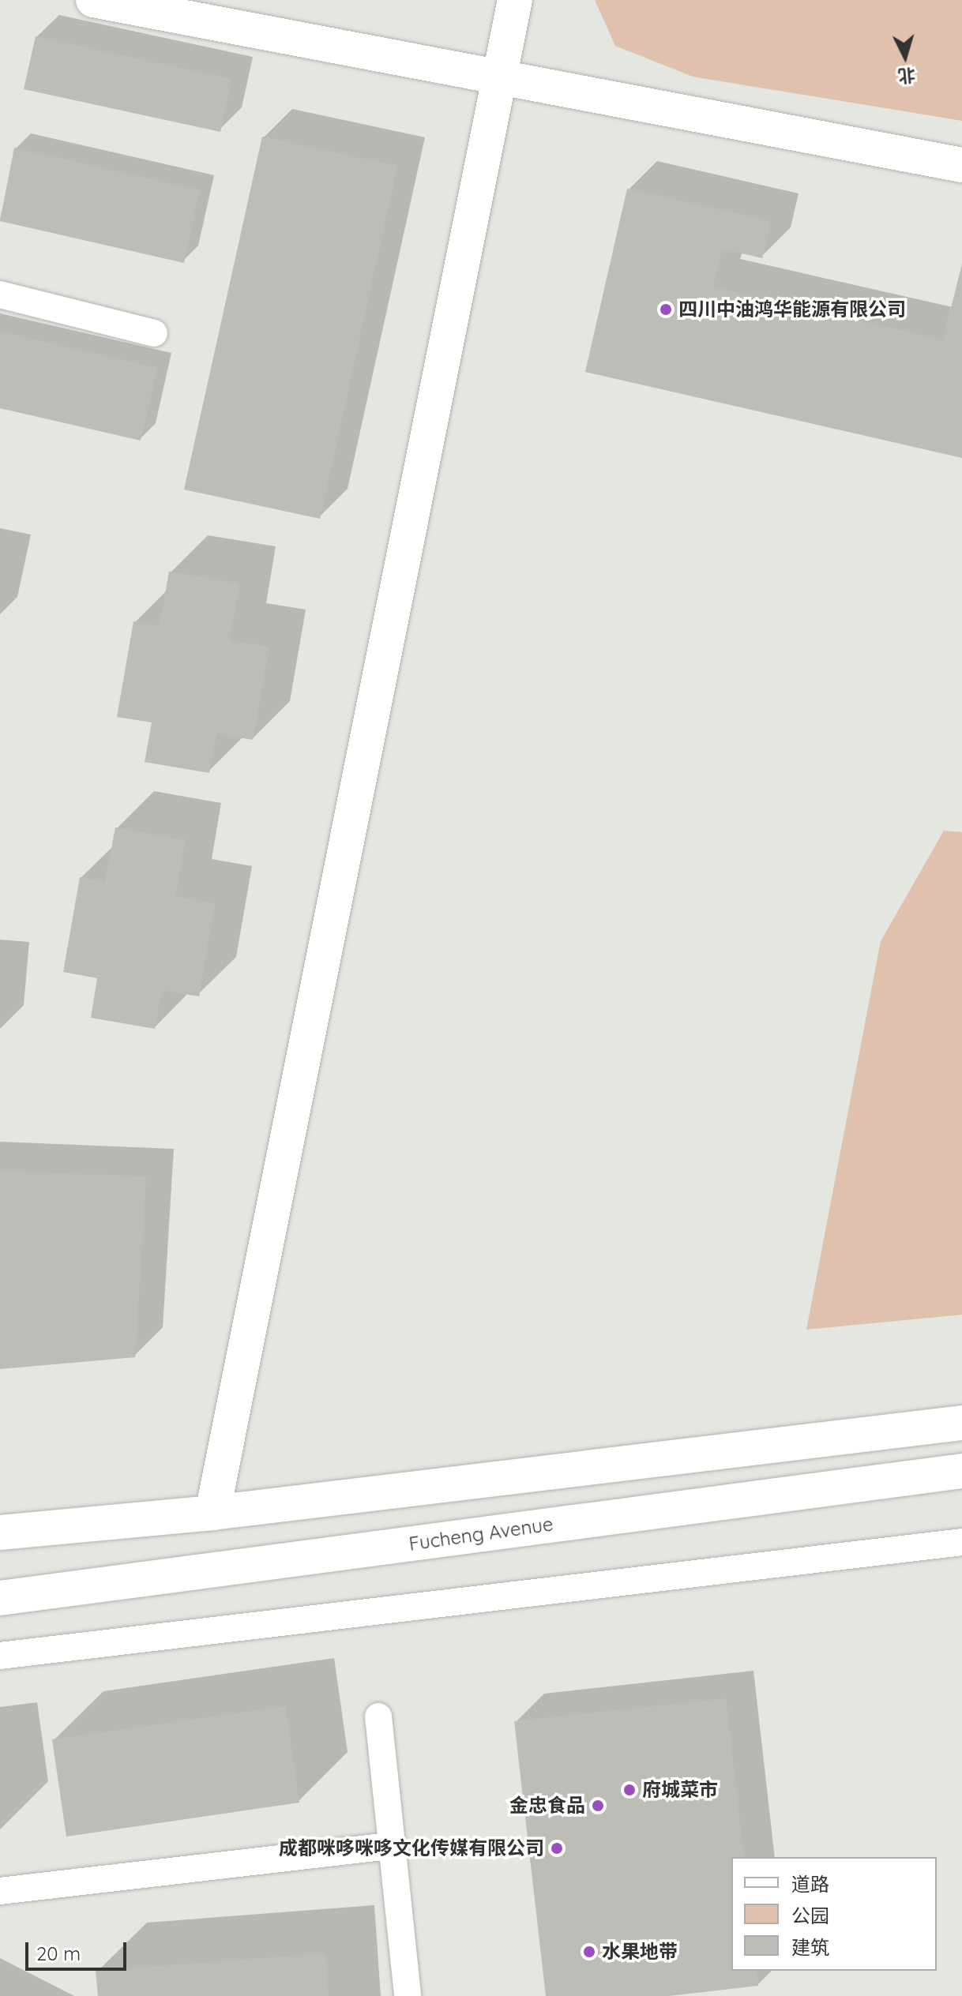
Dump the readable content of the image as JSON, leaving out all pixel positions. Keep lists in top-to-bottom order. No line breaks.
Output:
{"streets":{"street":["Fucheng Avenue"]},"places":["四川中油鸿华能源有限公司","府城菜市","金忠食品","成都咪哆咪哆文化传媒有限公司","水果地带"],"legend":["道路","公园","建筑"],"scale_bar":"20 m","north":"bottom"}
